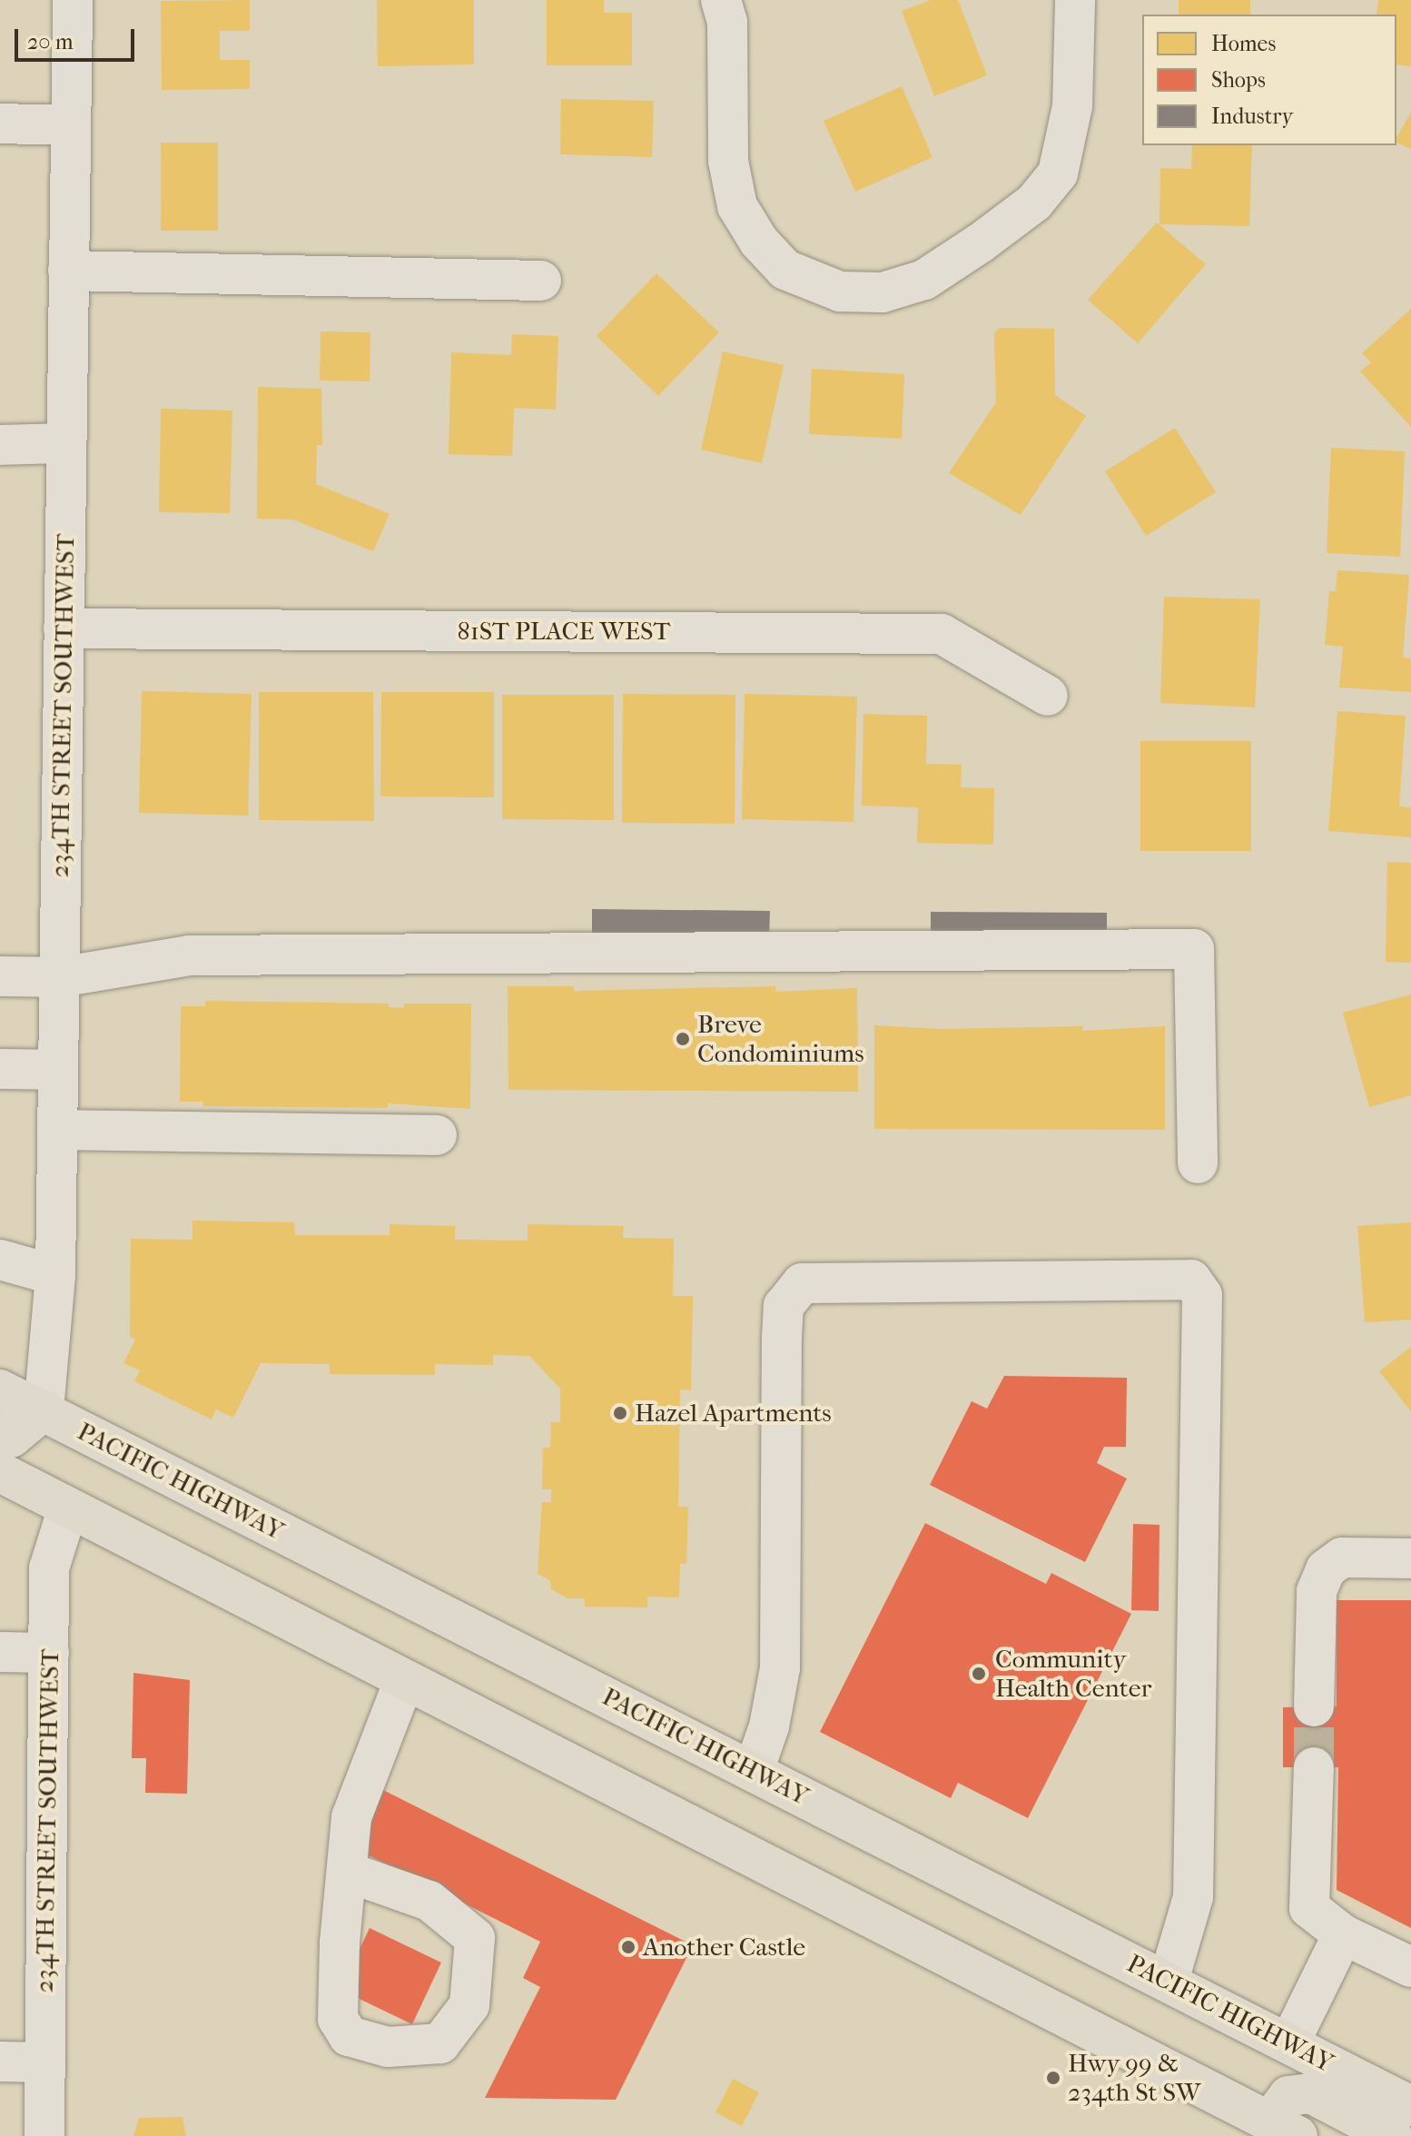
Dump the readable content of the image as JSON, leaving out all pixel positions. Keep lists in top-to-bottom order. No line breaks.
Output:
{"streets":{"main road":["PACIFIC HIGHWAY"],"street":["81ST PLACE WEST","234TH STREET SOUTHWEST"]},"crossings":[["81ST PLACE WEST","234TH STREET SOUTHWEST"],["234TH STREET SOUTHWEST","PACIFIC HIGHWAY"]],"places":["Breve Condominiums","Hazel Apartments","Community Health Center","Another Castle","Hwy 99 & 234th St SW"],"legend":["Homes","Shops","Industry"],"scale_bar":"20 m"}
